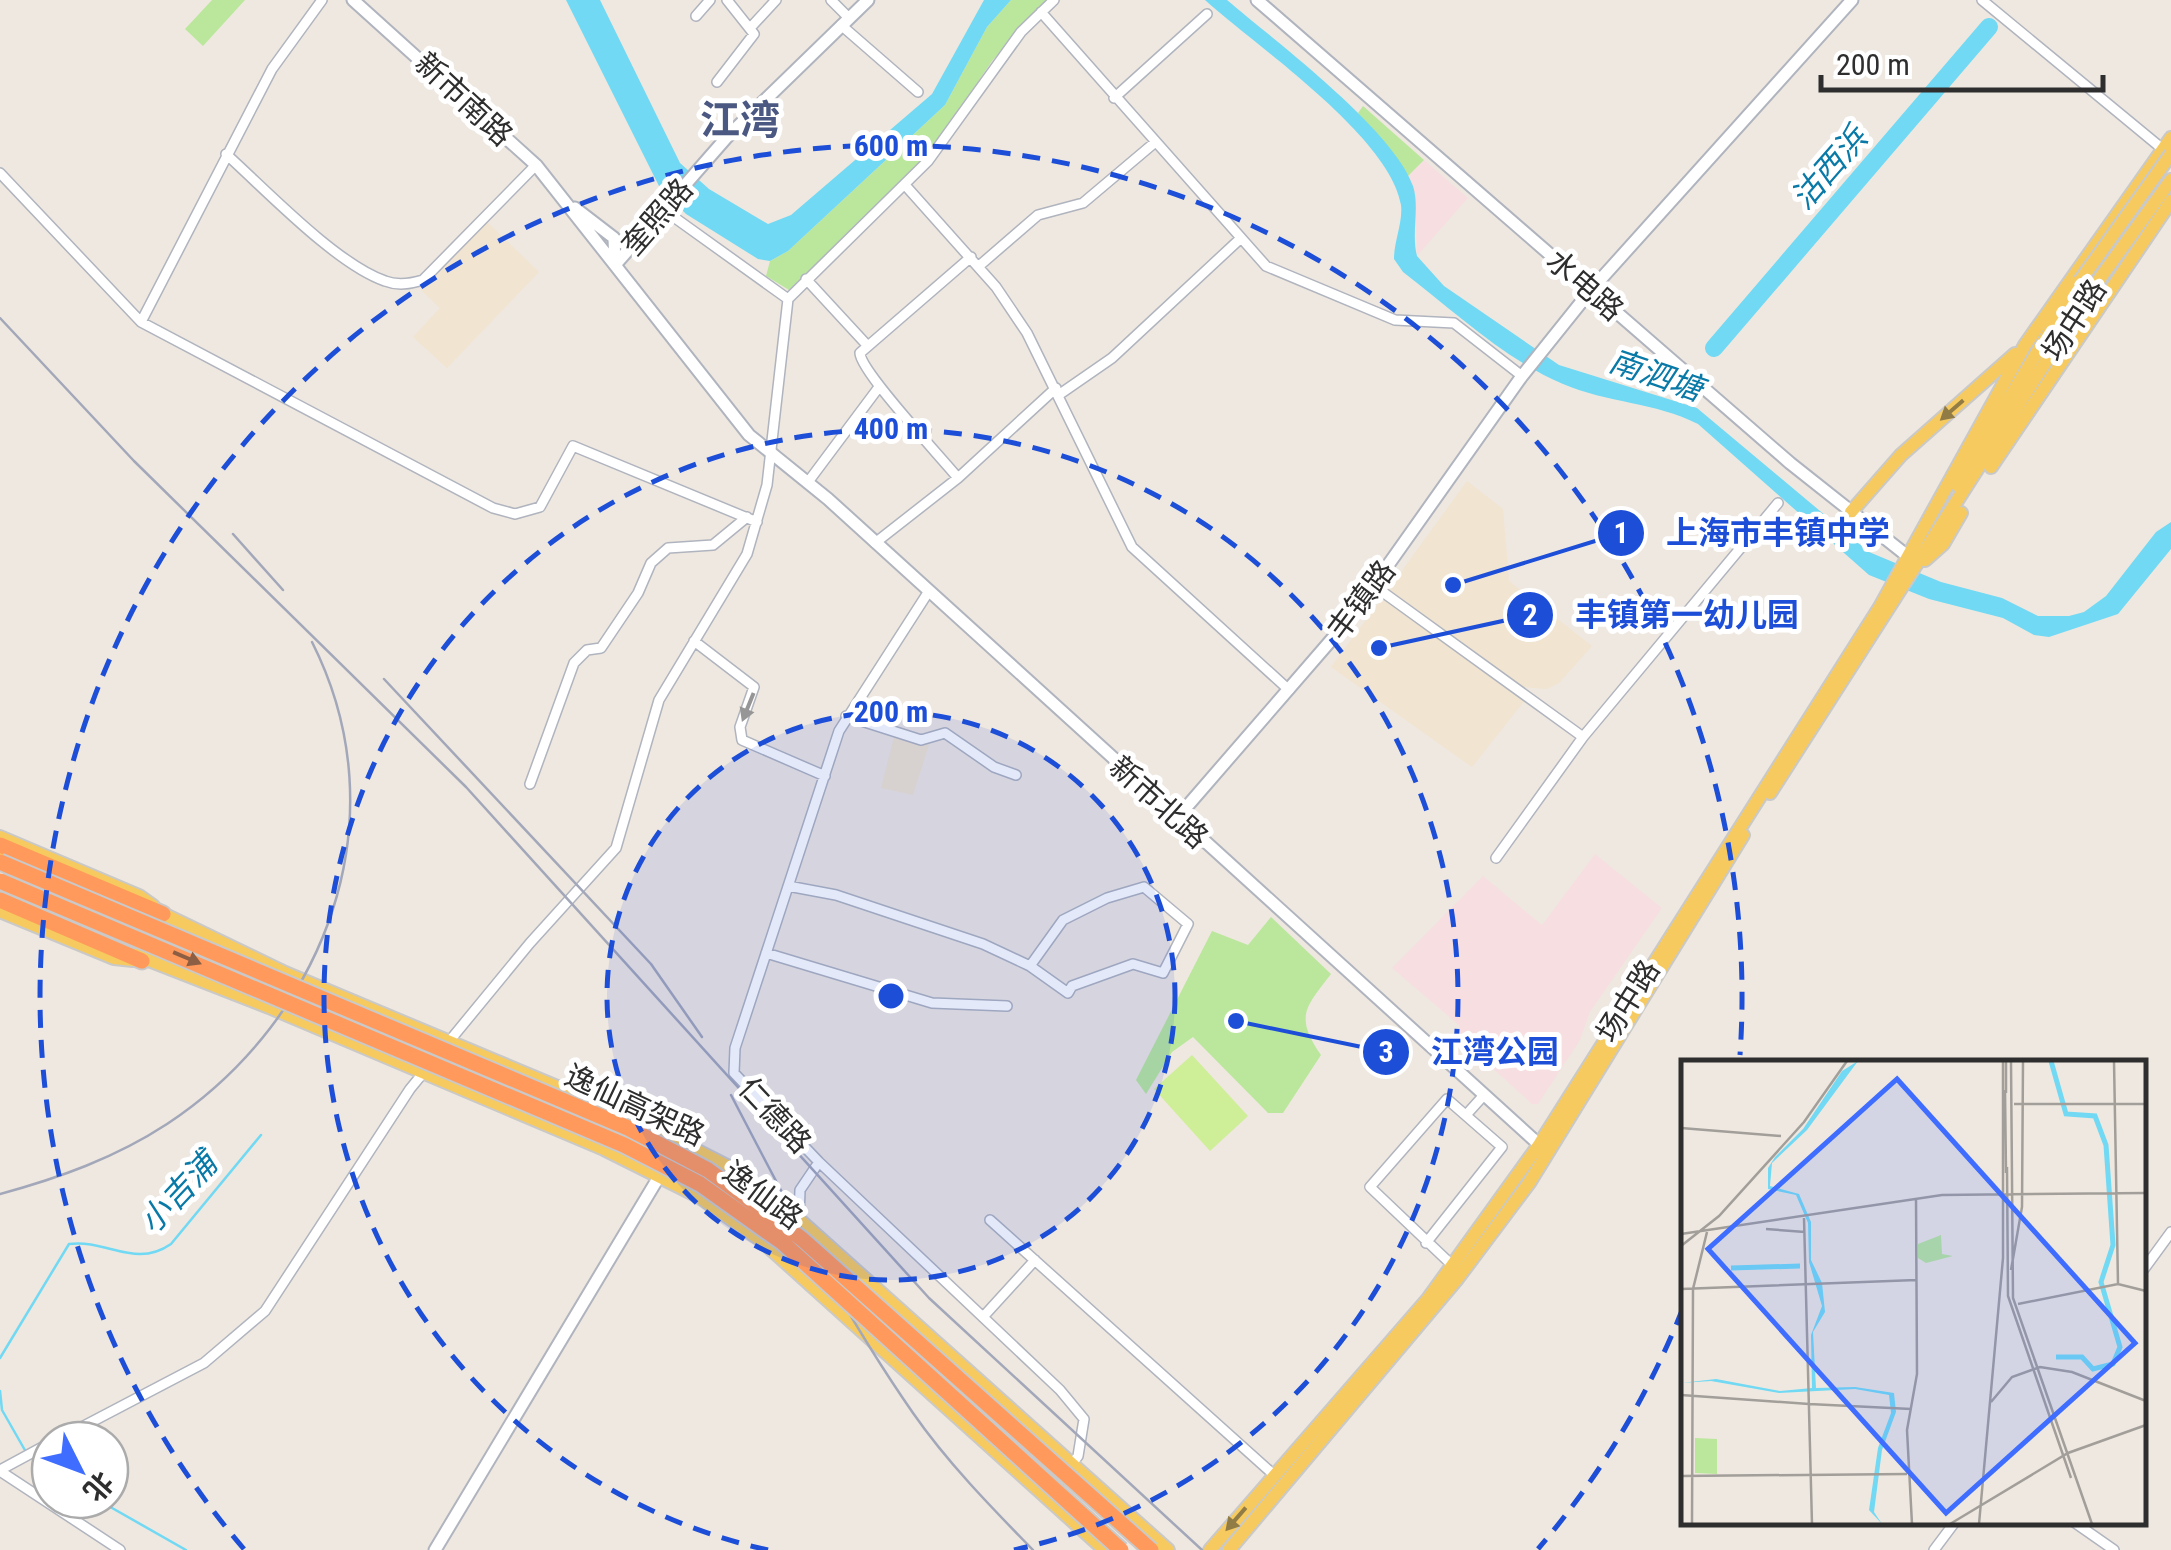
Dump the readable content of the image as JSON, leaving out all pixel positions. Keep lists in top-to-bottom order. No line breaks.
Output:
{"streets":{"highway":["逸仙高架路"],"main road":["场中路","逸仙路"],"street":["新市南路","奎照路","水电路","丰镇路","新市北路","仁德路"]},"crossings":[["新市南路","奎照路"],["新市南路","新市北路"],["水电路","场中路"],["水电路","丰镇路"],["场中路","新市北路"],["丰镇路","新市北路"],["新市北路","仁德路"],["仁德路","逸仙路"]],"districts":["江湾"],"water":["沽西浜","南泗塘","小吉浦"],"places":["上海市丰镇中学","丰镇第一幼儿园","江湾公园"],"scale_bar":"200 m","north":"bottom right","rings":["600 m","400 m","200 m"]}
